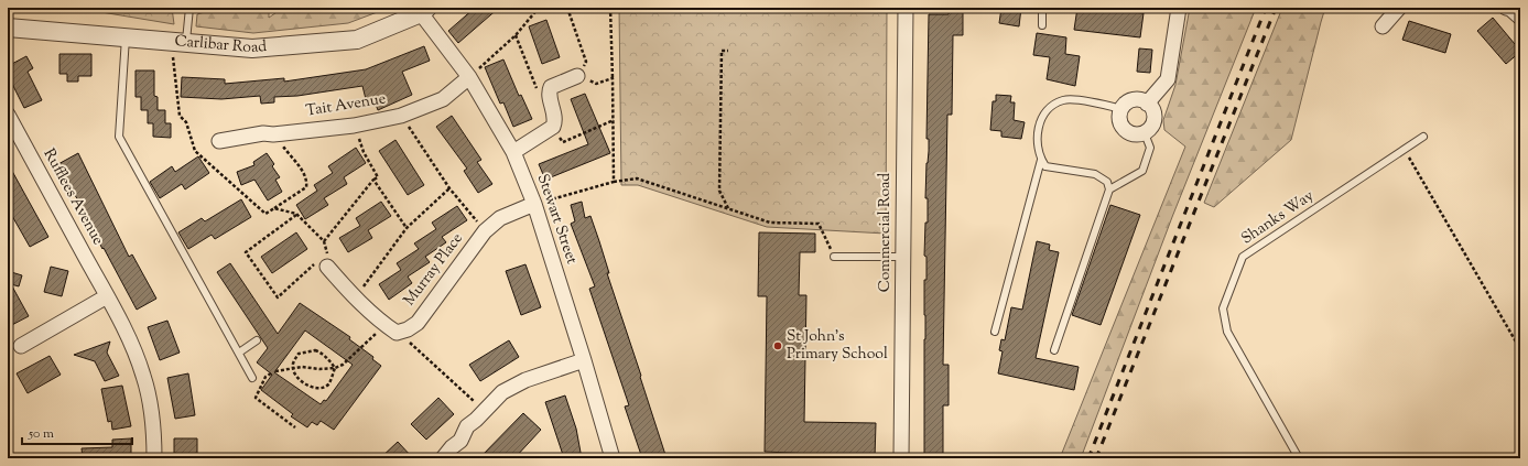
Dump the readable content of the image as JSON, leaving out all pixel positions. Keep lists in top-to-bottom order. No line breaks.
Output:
{"streets":{"street":["Carlibar Road","Tait Avenue","Rufflees Avenue","Stewart Street","Commercial Road","Murray Place"],"lane":["Shanks Way"]},"crossings":[["Carlibar Road","Stewart Street"],["Tait Avenue","Stewart Street"],["Stewart Street","Murray Place"]],"places":["St John's Primary School"],"scale_bar":"50 m"}
